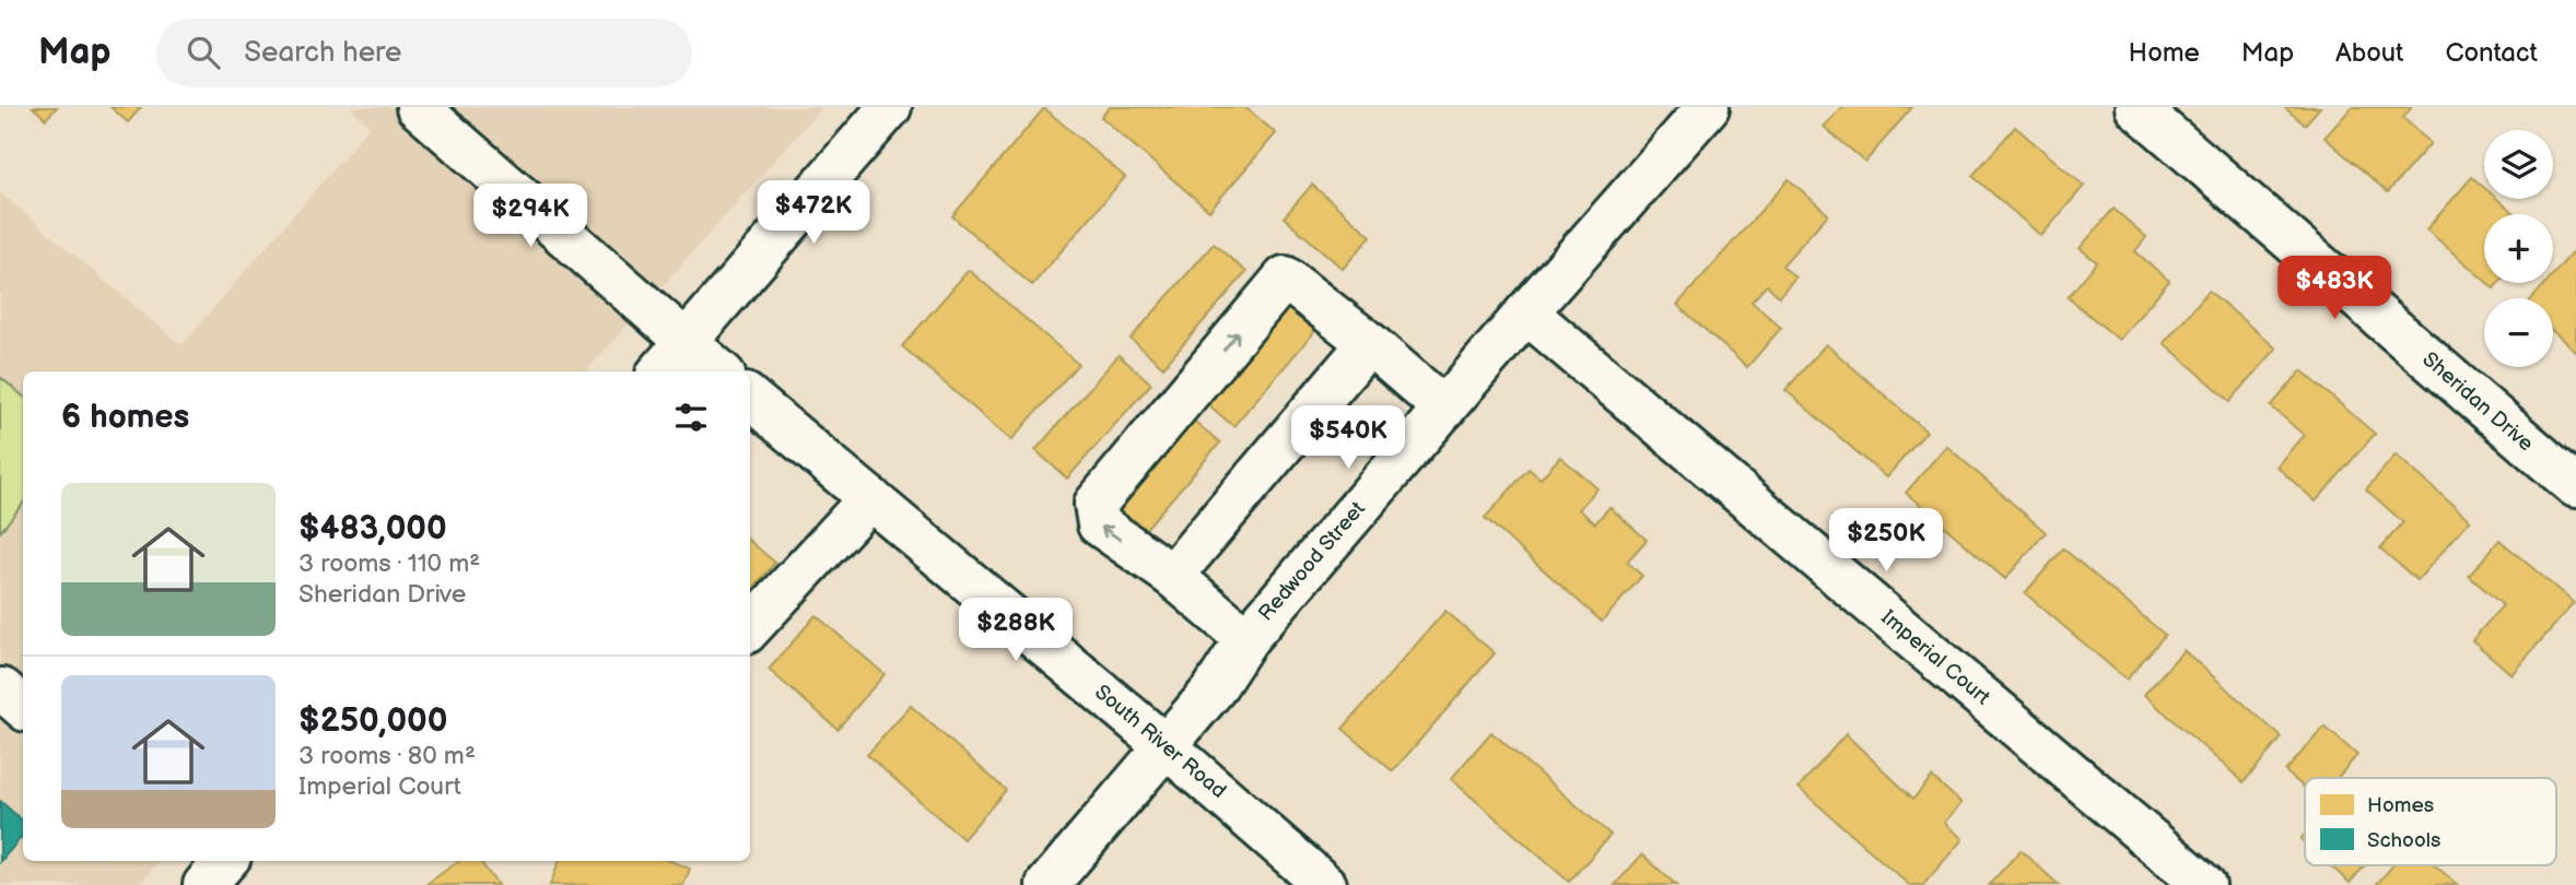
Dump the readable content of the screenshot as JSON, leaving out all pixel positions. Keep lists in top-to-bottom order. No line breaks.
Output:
{"streets":{"street":["Sheridan Drive","Redwood Street","Imperial Court","South River Road"]},"crossings":[["Redwood Street","Imperial Court"],["Redwood Street","South River Road"]],"legend":["Homes","Schools"],"page":{"header":"Map","search":"Search here","nav":["Home","Map","About","Contact"],"map_buttons":["+","−"],"price":["$472K","$294K","$483K","$540K","$250K","$288K"],"heading":"6 homes","list":[{"name":"$483,000","note":"3 rooms · 110 m² · Sheridan Drive"},{"name":"$250,000","note":"3 rooms · 80 m² · Imperial Court"}]}}
